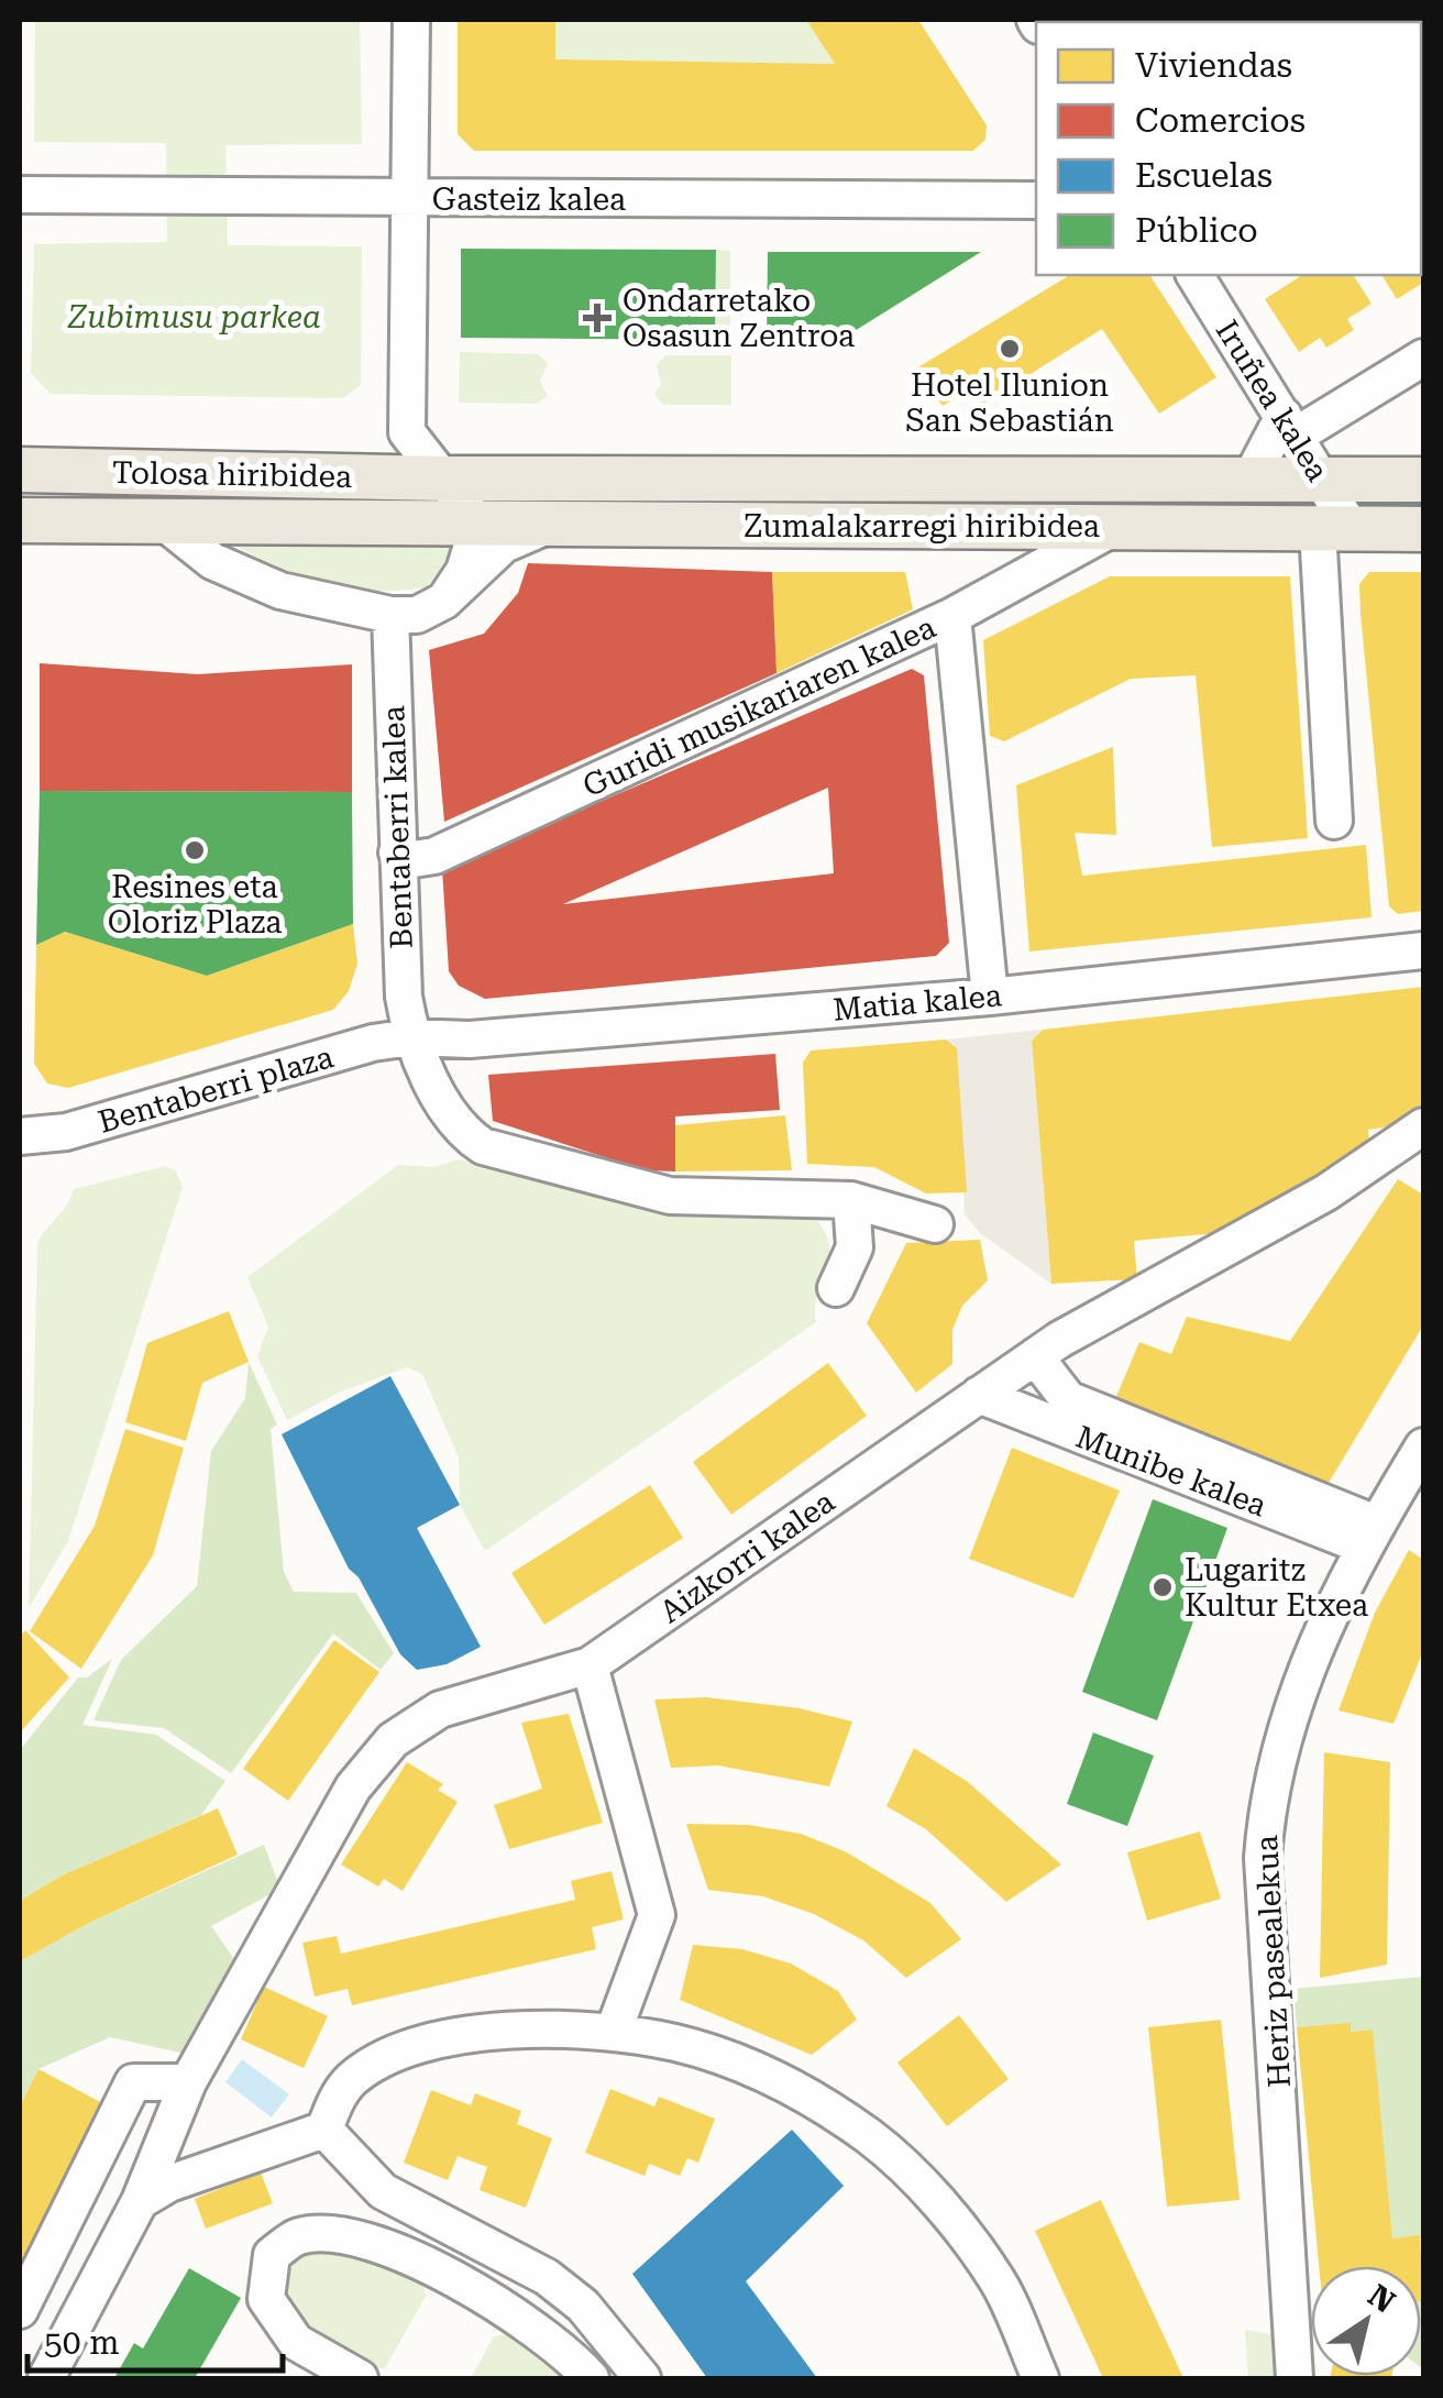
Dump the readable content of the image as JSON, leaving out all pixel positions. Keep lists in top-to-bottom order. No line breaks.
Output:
{"streets":{"main road":["Tolosa hiribidea","Zumalakarregi hiribidea"],"street":["Gasteiz kalea","Iruñea kalea","Guridi musikariaren kalea","Bentaberri kalea","Matia kalea","Bentaberri plaza","Munibe kalea","Aizkorri kalea","Heriz pasealekua"]},"crossings":[["Iruñea kalea","Zumalakarregi hiribidea"],["Tolosa hiribidea","Zumalakarregi hiribidea"],["Tolosa hiribidea","Bentaberri kalea"],["Zumalakarregi hiribidea","Guridi musikariaren kalea"],["Guridi musikariaren kalea","Bentaberri kalea"],["Bentaberri kalea","Matia kalea"],["Bentaberri kalea","Bentaberri plaza"],["Matia kalea","Bentaberri plaza"],["Munibe kalea","Aizkorri kalea"],["Munibe kalea","Heriz pasealekua"]],"parks":["Zubimusu parkea"],"places":{"health":["Ondarretako Osasun Zentroa"],"other":["Hotel Ilunion San Sebastián","Resines eta Oloriz Plaza","Lugaritz Kultur Etxea"]},"legend":["Viviendas","Comercios","Escuelas","Público"],"scale_bar":"50 m","north":"top right"}
